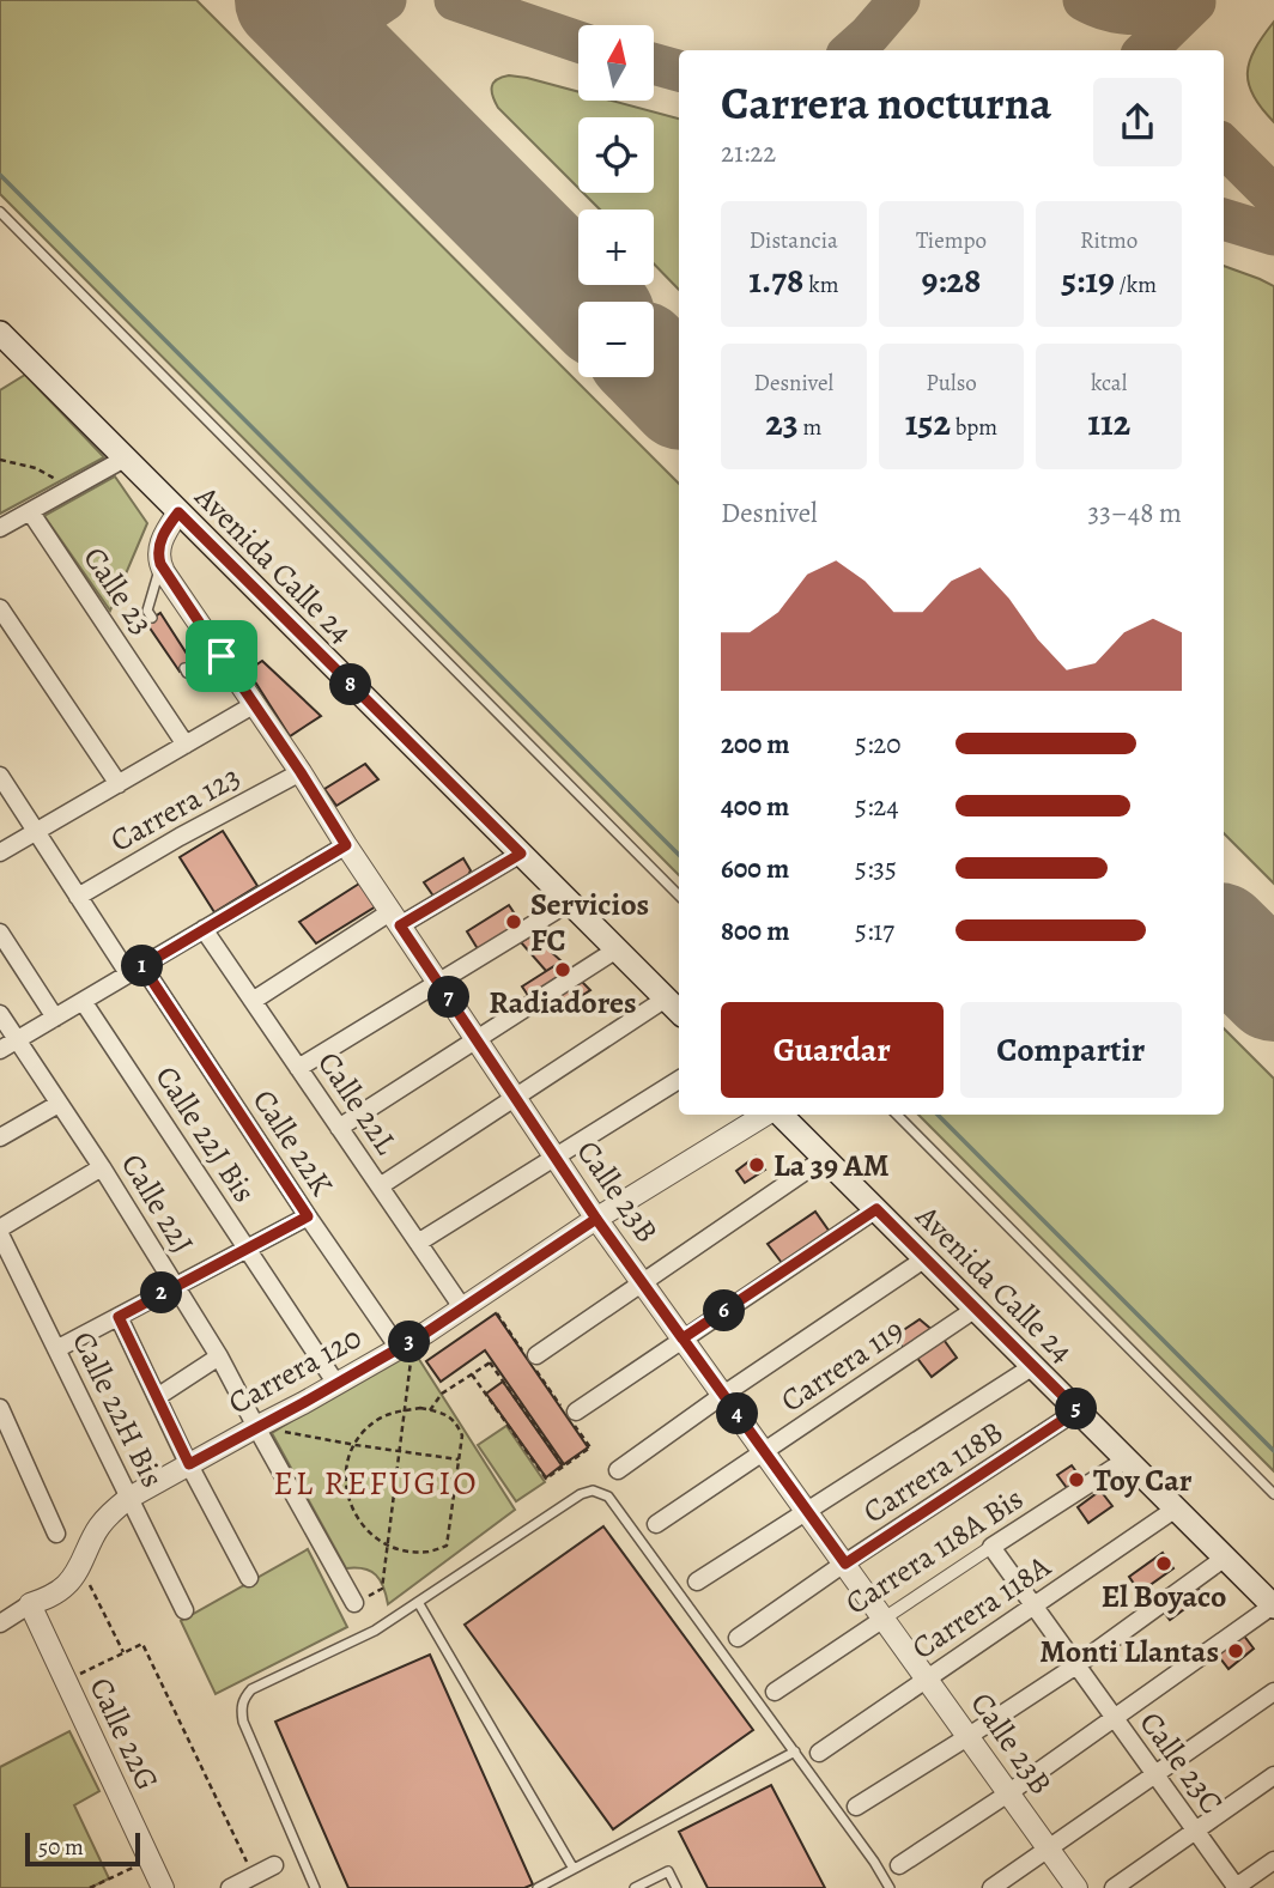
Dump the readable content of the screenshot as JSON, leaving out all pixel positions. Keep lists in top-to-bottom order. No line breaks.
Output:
{"streets":{"main road":["Avenida Calle 24"],"street":["Calle 23","Carrera 123","Calle 22L","Calle 22J Bis","Calle 22K","Calle 23B","Calle 22J","Carrera 119","Carrera 120","Calle 22H Bis","Carrera 118B","Carrera 118A Bis","Carrera 118A","Calle 22G","Calle 23C"]},"crossings":[["Avenida Calle 24","Carrera 119"],["Avenida Calle 24","Carrera 118B"],["Avenida Calle 24","Carrera 118A Bis"],["Avenida Calle 24","Carrera 118A"],["Carrera 123","Calle 22K"],["Carrera 123","Calle 23B"],["Calle 22L","Carrera 120"],["Calle 22J Bis","Carrera 120"],["Calle 22K","Carrera 120"],["Calle 23B","Carrera 119"],["Calle 23B","Carrera 120"],["Calle 23B","Carrera 118B"],["Calle 23B","Carrera 118A Bis"],["Calle 23B","Carrera 118A"],["Calle 22J","Carrera 120"],["Carrera 120","Calle 22H Bis"],["Carrera 120","Calle 22G"],["Carrera 118A Bis","Calle 23C"],["Carrera 118A","Calle 23C"]],"districts":["EL REFUGIO"],"places":["Servicios FC","Radiadores","La 39 AM","Toy Car","El Boyaco","Monti Llantas"],"scale_bar":"50 m","north":"top","page":{"map_buttons":["+","−"],"heading":["Carrera nocturna","21:22"],"stats":[["Distancia","1.78 km"],["Tiempo","9:28"],["Ritmo","5:19 /km"],["Desnivel","23 m"],["Pulso","152 bpm"],["kcal","112"]],"chart":["Desnivel","33–48 m"],"pins":["8","1","7","2","6","3","5","4"],"list":[{"name":"200 m","note":"5:20"},{"name":"400 m","note":"5:24"},{"name":"600 m","note":"5:35"},{"name":"800 m","note":"5:17"}],"buttons":["Guardar","Compartir"],"scale":"50 m"}}
